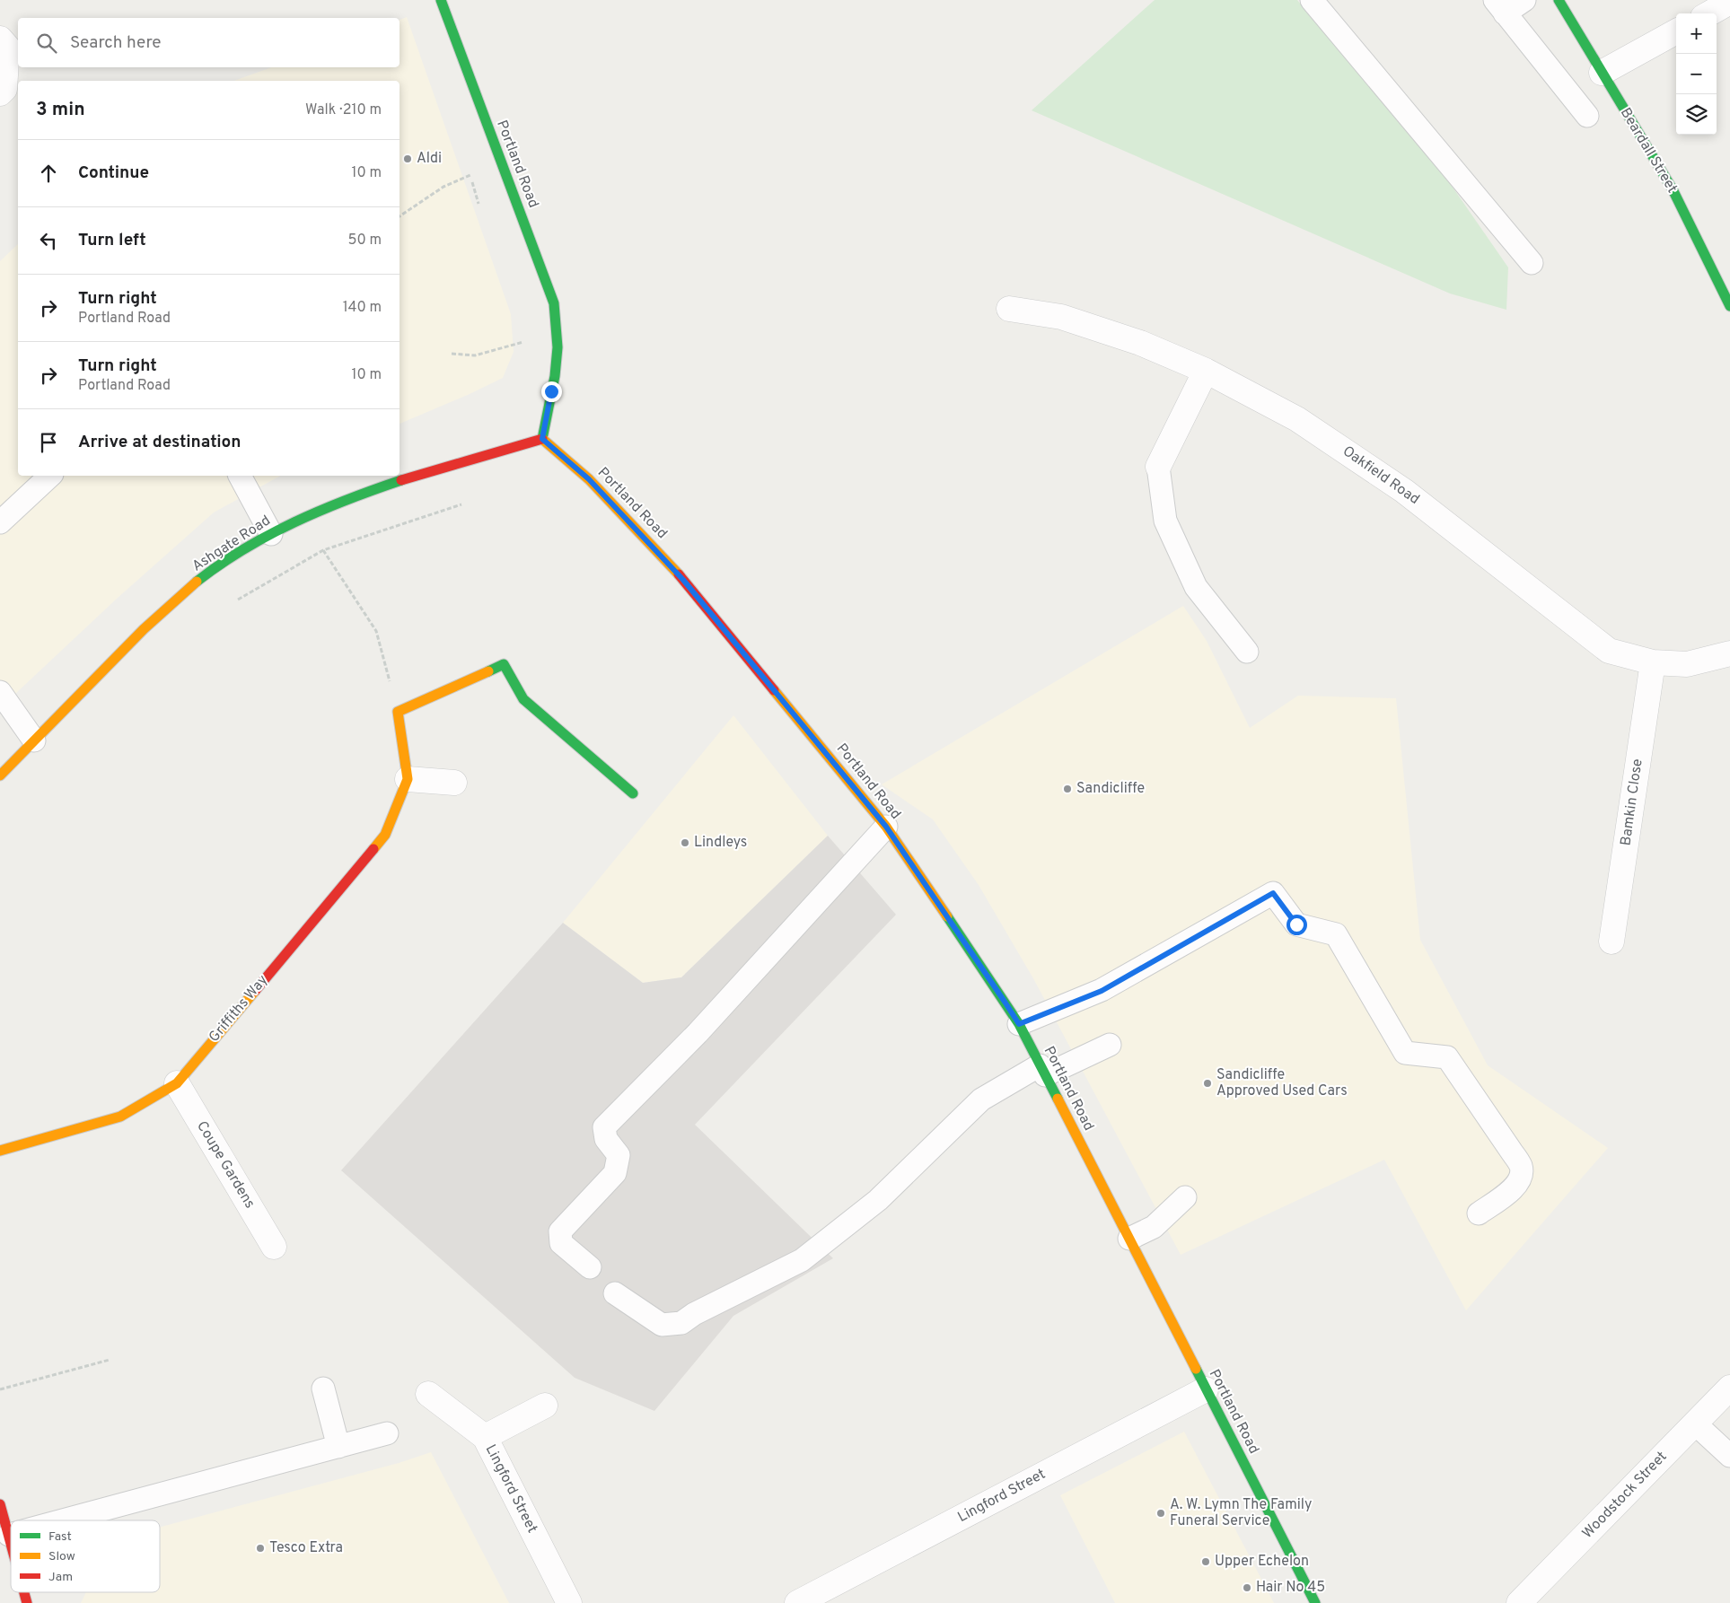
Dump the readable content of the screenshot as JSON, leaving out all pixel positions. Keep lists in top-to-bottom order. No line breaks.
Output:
{"streets":{"street":["Beardall Street","Portland Road","Oakfield Road","Ashgate Road","Bamkin Close","Griffiths Way","Coupe Gardens","Lingford Street","Woodstock Street"]},"crossings":[["Portland Road","Ashgate Road"],["Portland Road","Lingford Street"],["Oakfield Road","Bamkin Close"],["Griffiths Way","Coupe Gardens"]],"places":["Aldi","Sandicliffe","Lindleys","Sandicliffe Approved Used Cars","A. W. Lymn The Family Funeral Service","Tesco Extra","Upper Echelon","Hair No 45"],"legend":["Fast","Slow","Jam"],"page":{"map_buttons":["+","−"],"search":"Search here","heading":["3 min","Walk · 210 m"],"list":[["Continue","10 m"],["Turn left","50 m"],["Turn right","Portland Road","140 m"],["Turn right","Portland Road","10 m"],"Arrive at destination"]}}
